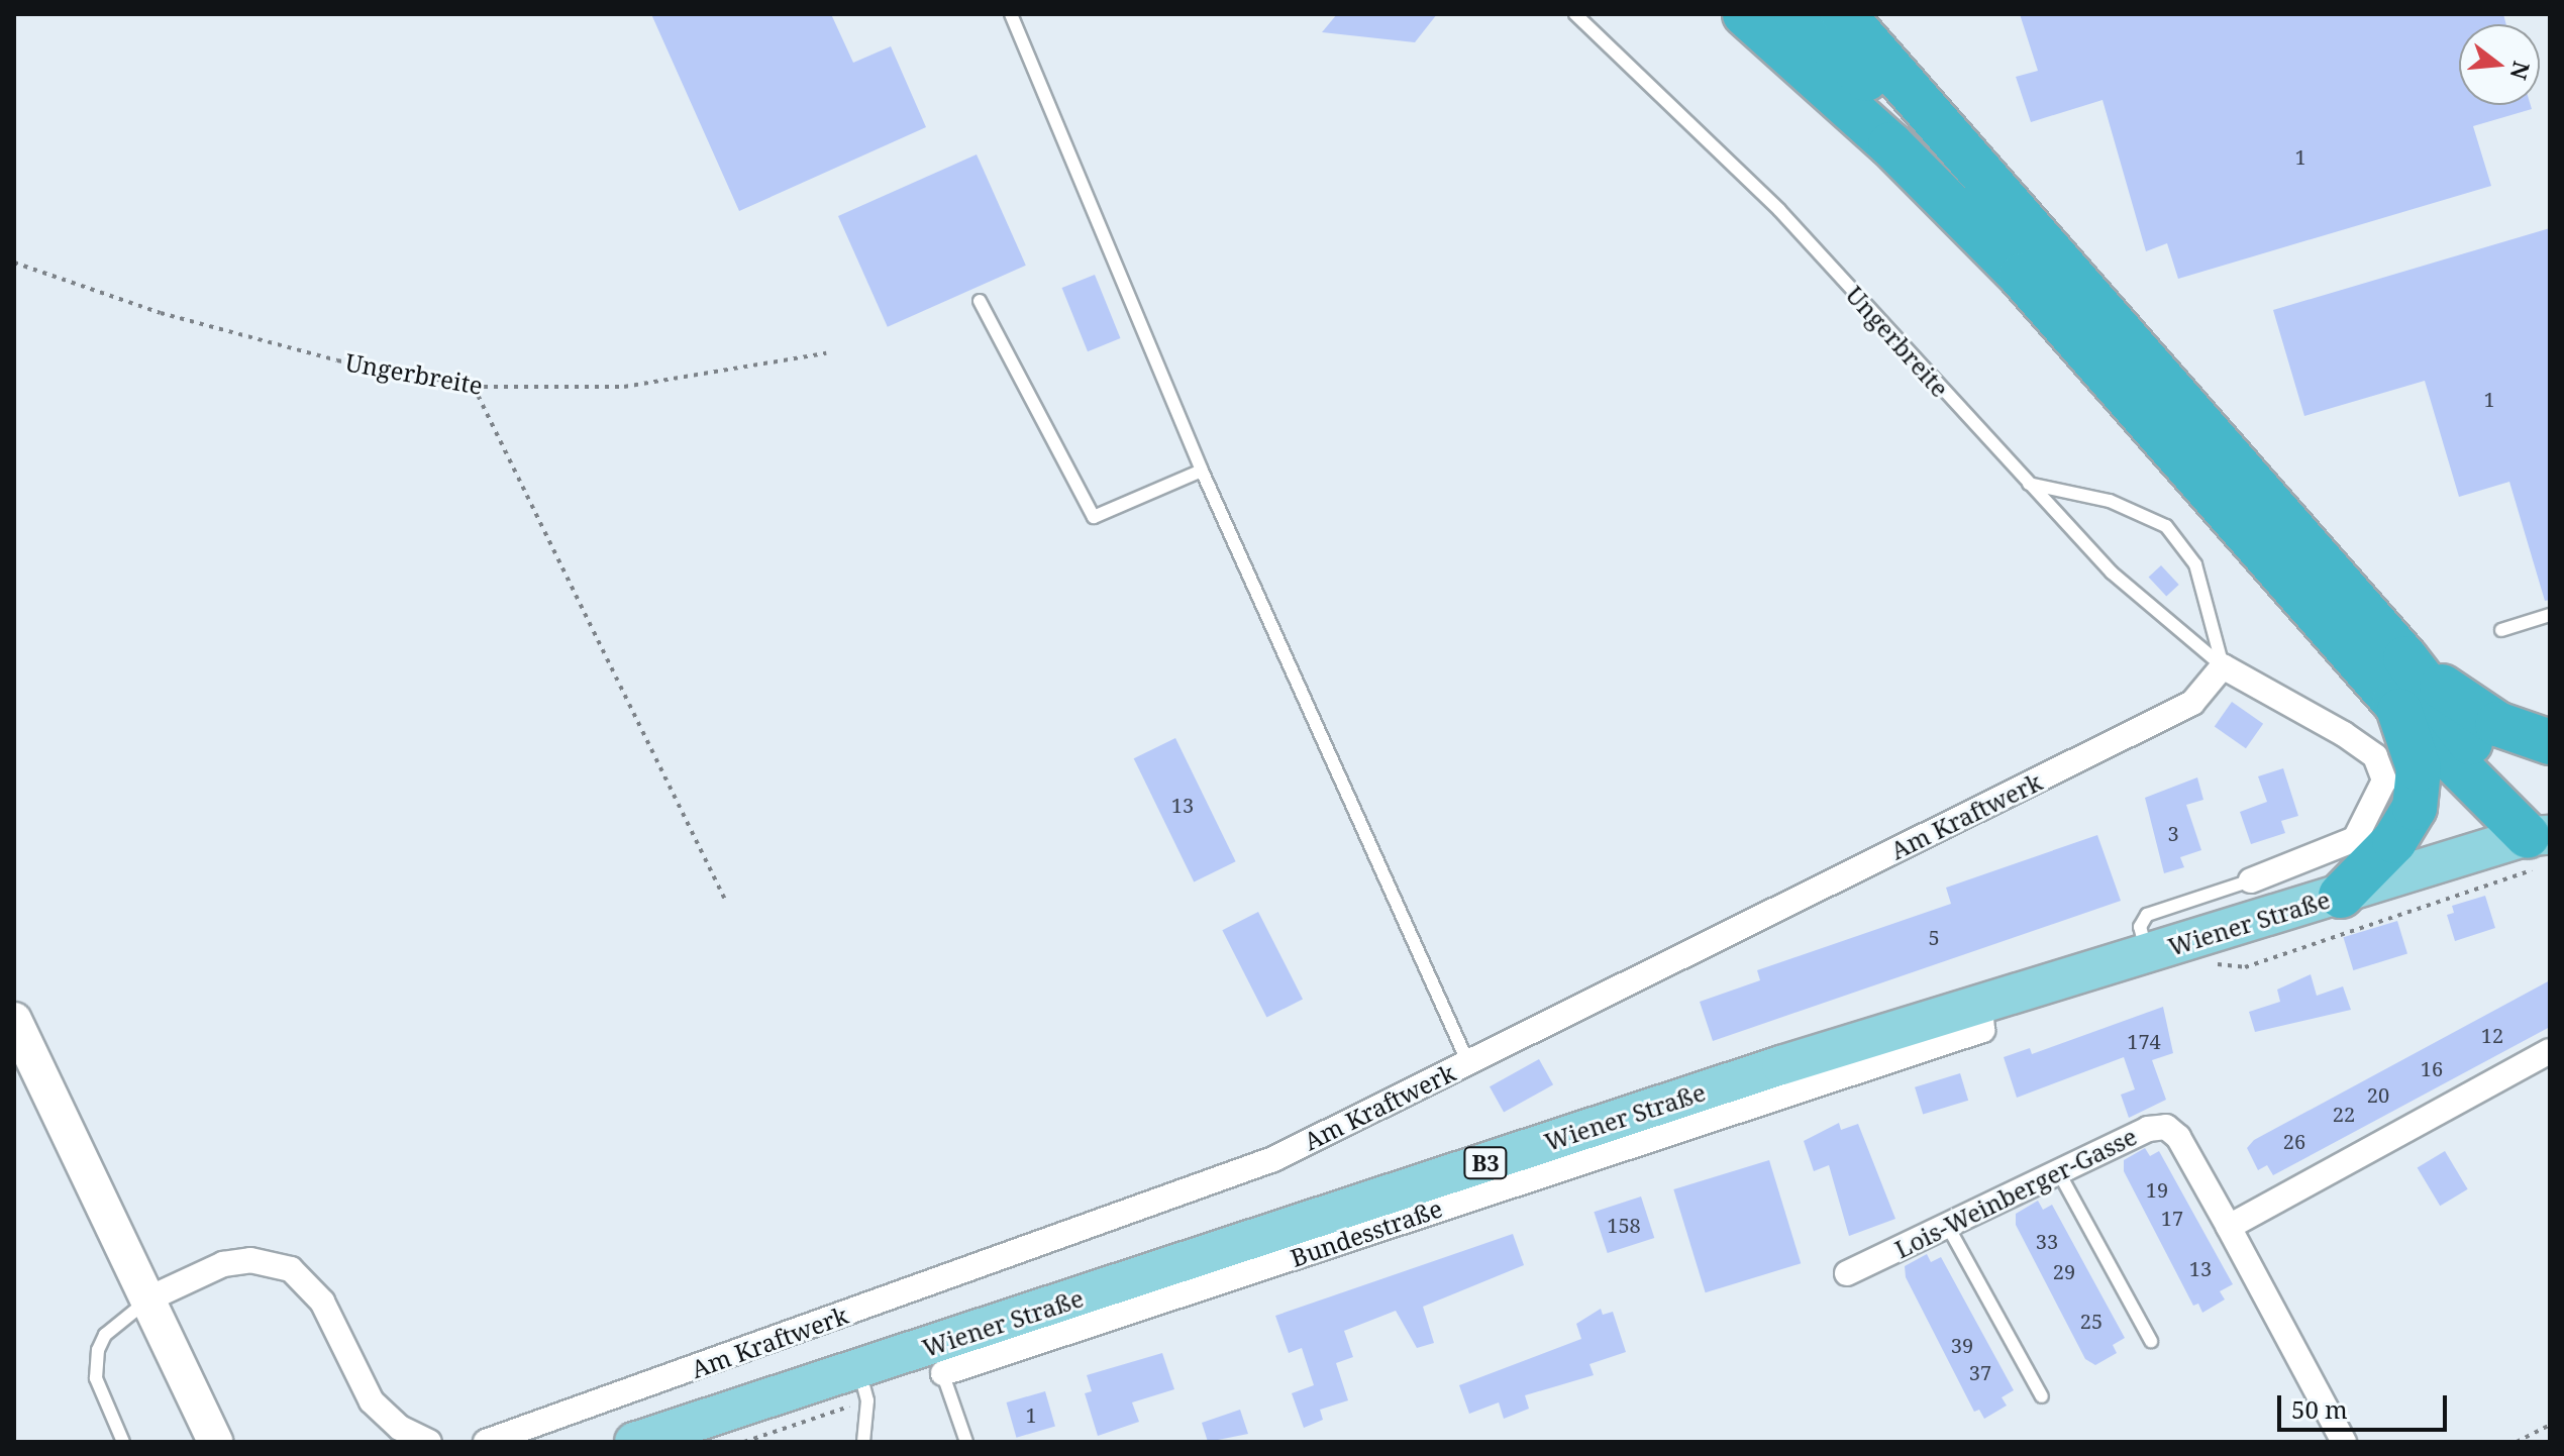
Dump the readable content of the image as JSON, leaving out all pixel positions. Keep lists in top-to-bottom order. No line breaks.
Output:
{"streets":{"main road":["Wiener Straße","B3"],"street":["Am Kraftwerk","Lois-Weinberger-Gasse"],"lane":["Ungerbreite"]},"crossings":[["Ungerbreite","Am Kraftwerk"]],"house_numbers":["1","1","13","3","5","12","174","16","20","22","26","19","17","158","33","13","29","25","39","37","1"],"scale_bar":"50 m","north":"right"}
